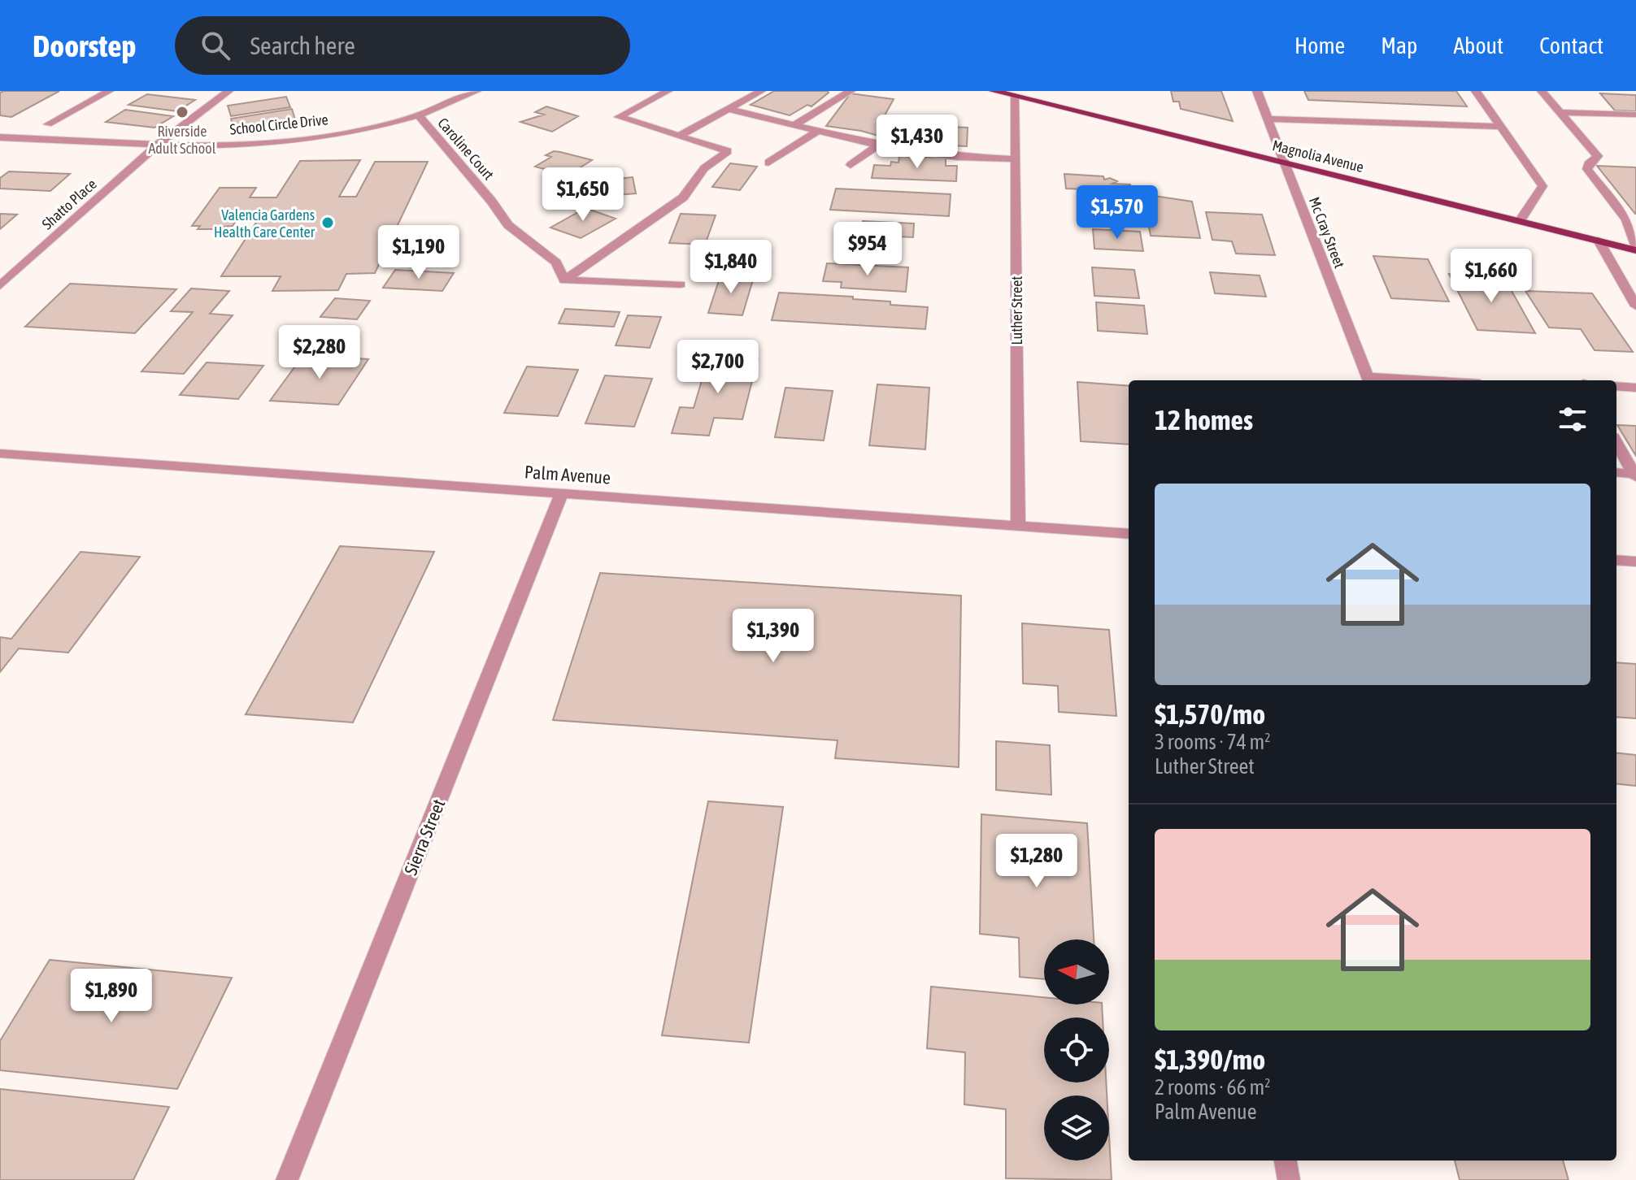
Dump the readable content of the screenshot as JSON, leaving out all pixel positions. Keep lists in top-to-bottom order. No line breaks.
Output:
{"streets":{"main road":["Magnolia Avenue"],"street":["School Circle Drive","Caroline Court","Shatto Place","Mc Cray Street","Luther Street","Palm Avenue","Sierra Street"]},"crossings":[["School Circle Drive","Caroline Court"],["School Circle Drive","Shatto Place"],["Magnolia Avenue","Mc Cray Street"],["Magnolia Avenue","Luther Street"],["Luther Street","Palm Avenue"],["Palm Avenue","Sierra Street"]],"places":["Riverside Adult School","Valencia Gardens Health Care Center"],"north":"left","page":{"header":"Doorstep","search":"Search here","nav":["Home","Map","About","Contact"],"price":["$1,430","$1,650","$1,570","$954","$1,190","$1,840","$1,660","$2,280","$2,700","$1,390","$1,280","$1,890"],"heading":"12 homes","list":[{"name":"$1,570/mo","note":"3 rooms · 74 m² · Luther Street"},{"name":"$1,390/mo","note":"2 rooms · 66 m² · Palm Avenue"}]}}
